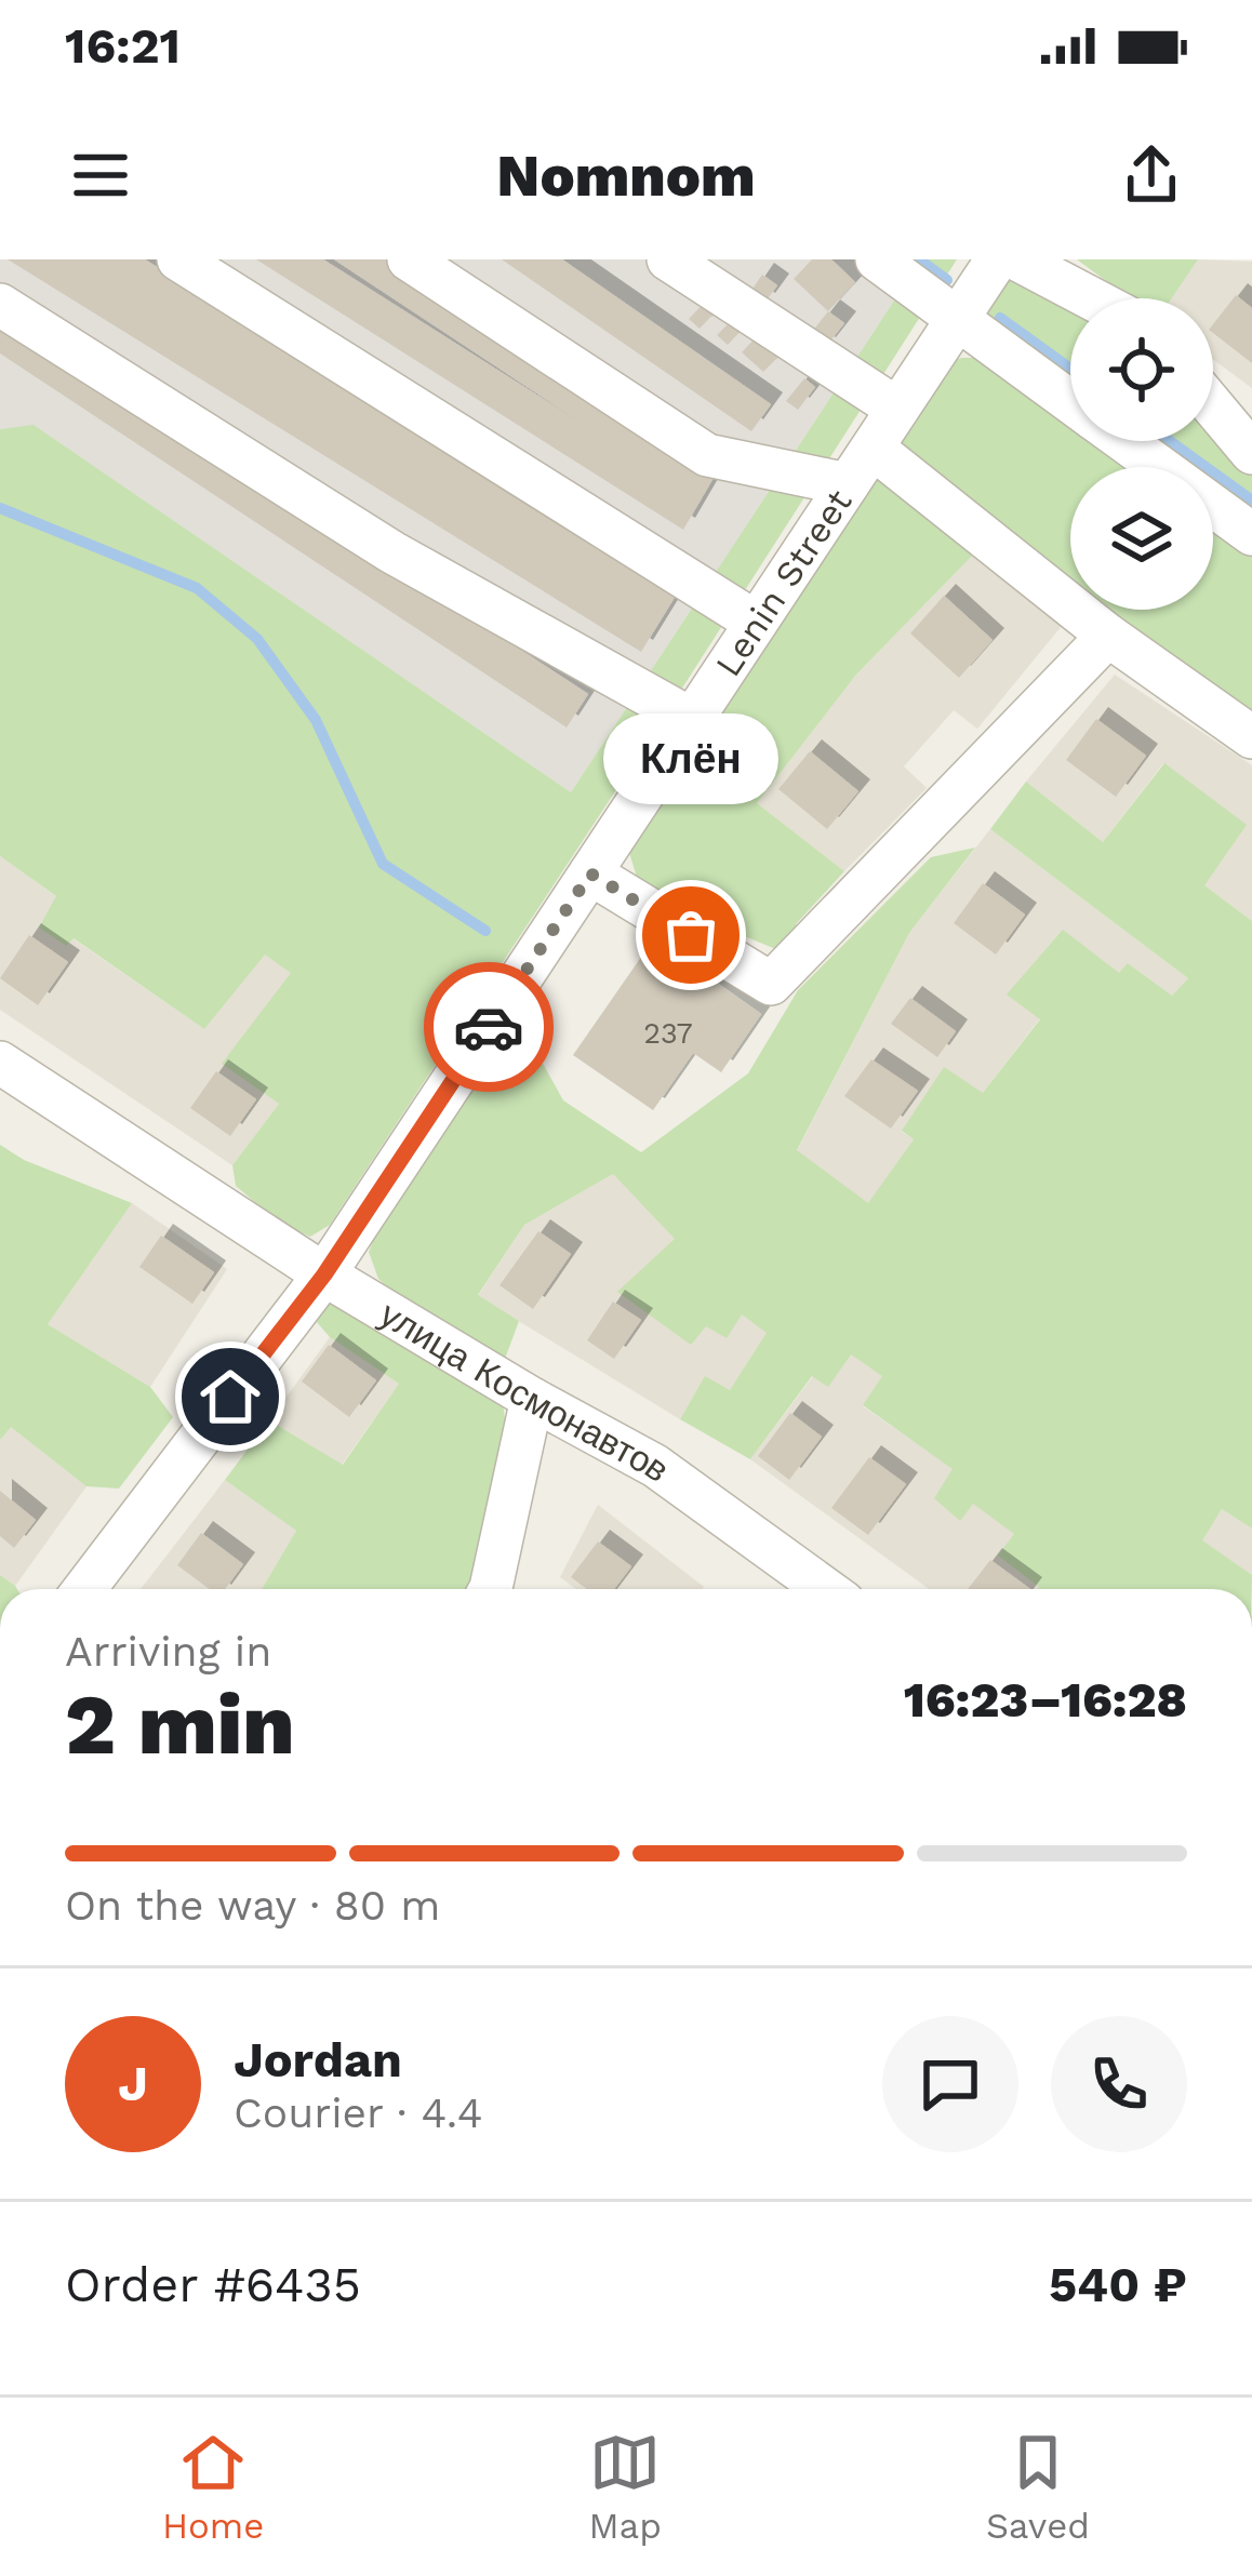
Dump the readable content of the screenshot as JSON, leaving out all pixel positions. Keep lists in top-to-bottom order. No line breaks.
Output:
{"streets":{"street":["Lenin Street","улица Космонавтов"]},"crossings":[["Lenin Street","улица Космонавтов"]],"places":["Клён"],"house_numbers":["237"],"page":{"status":"16:21","header":"Nomnom","bubble":"Клён","heading":["2 min","Arriving in","16:23–16:28"],"panel":["Jordan","Courier · 4.4","Order #6435","540 ₽"],"bar":"On the way · 80 m","round":"J","tabs":["Home","Map","Saved"]}}
